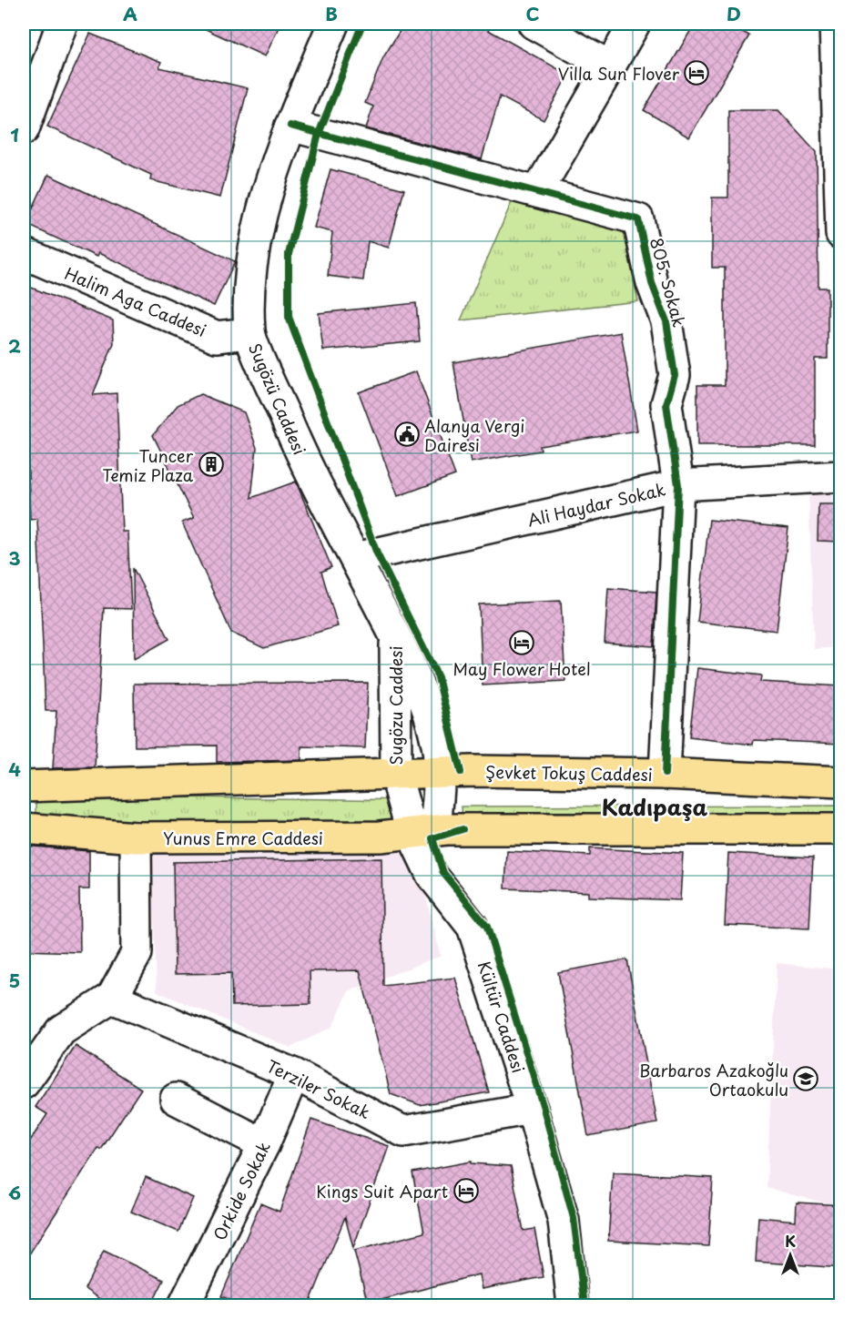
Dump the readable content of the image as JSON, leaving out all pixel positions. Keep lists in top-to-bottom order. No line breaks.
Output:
{"streets":{"main road":["Şevket Tokuş Caddesi","Yunus Emre Caddesi"],"street":["805. Sokak","Halim Aga Caddesi","Sugözü Caddesi","Ali Haydar Sokak","Sugözu Caddesi","Kültür Caddesi","Terziler Sokak","Orkide Sokak"]},"crossings":[["805. Sokak","Sugözü Caddesi"],["805. Sokak","Ali Haydar Sokak"],["805. Sokak","Şevket Tokuş Caddesi"],["Halim Aga Caddesi","Sugözü Caddesi"],["Sugözü Caddesi","Ali Haydar Sokak"],["Sugözü Caddesi","Sugözu Caddesi"],["Sugözü Caddesi","Şevket Tokuş Caddesi"],["Sugözü Caddesi","Yunus Emre Caddesi"],["Sugözü Caddesi","Kültür Caddesi"],["Sugözu Caddesi","Kültür Caddesi"],["Yunus Emre Caddesi","Kültür Caddesi"],["Kültür Caddesi","Terziler Sokak"],["Terziler Sokak","Orkide Sokak"]],"districts":["Kadıpaşa"],"places":{"hotel":["Villa Sun Flover","May Flower Hotel","Kings Suit Apart"],"public building":["Alanya Vergi Dairesi"],"building":["Tuncer Temiz Plaza"],"school or university":["Barbaros Azakoğlu Ortaokulu"]},"north":"top","grid":{"columns":["A","B","C","D"],"rows":["1","2","3","4","5","6"]}}
